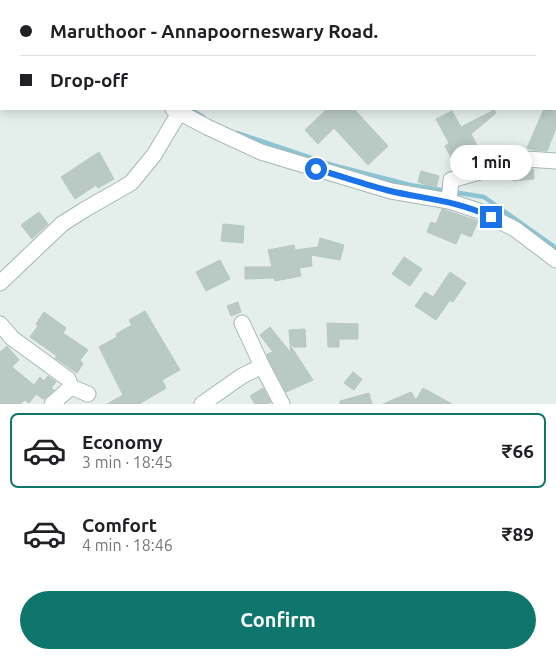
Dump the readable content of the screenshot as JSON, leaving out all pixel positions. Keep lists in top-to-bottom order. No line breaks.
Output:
{"page":{"banner":["Maruthoor - Annapoorneswary Road.","Drop-off"],"bubble":"1 min","list":[{"name":"Economy","note":"3 min · 18:45","value":"₹66"},{"name":"Comfort","note":"4 min · 18:46","value":"₹89"}],"buttons":"Confirm"}}
